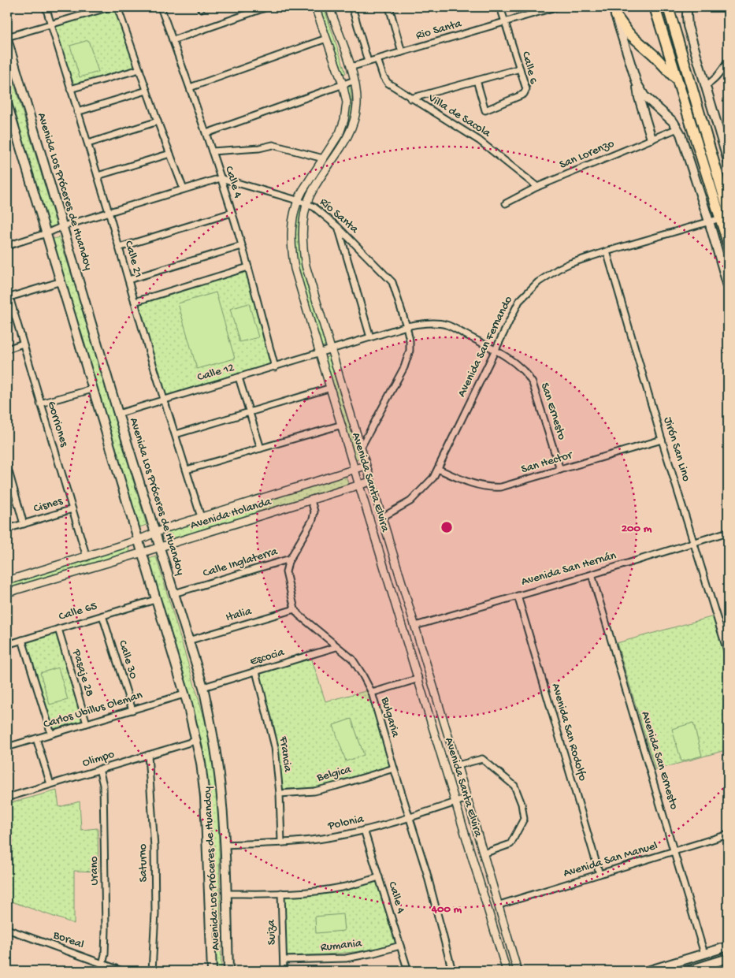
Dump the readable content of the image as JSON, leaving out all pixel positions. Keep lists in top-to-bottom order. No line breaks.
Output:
{"streets":{"main road":["Avenida Los Próceres de Huandoy"],"street":["Rio Santa","Calle 6","Villa de Sacola","San Lorenzo","Calle 4","Río Santa","Calle 21","Avenida San Fernando","Calle 12","San Ernesto","Gorriones","Jirón San Lino","San Hector","Avenida Santa Elvira","Cisnes","Avenida Holanda","Calle Inglaterra","Avenida San Hernán","Calle 65","Italia","Escocia","Calle 30","Pasaje 28","Carlos Ubillus Oleman","Bulgaria","Avenida San Rodolfo","Francia","Olimpo","Avenida San Ernesto","Belgica","Polonia","Avenida San Manuel","Saturno","Urano","Suiza","Boreal","Rumania"]},"crossings":[["Rio Santa","Calle 6"],["Rio Santa","Villa de Sacola"],["Rio Santa","Avenida Santa Elvira"],["Villa de Sacola","San Lorenzo"],["Calle 4","Río Santa"],["Calle 4","Calle 12"],["Calle 4","Polonia"],["Calle 4","Rumania"],["Avenida Los Próceres de Huandoy","Calle 12"],["Avenida Los Próceres de Huandoy","Avenida Holanda"],["Avenida Los Próceres de Huandoy","Calle Inglaterra"],["Avenida Los Próceres de Huandoy","Calle 65"],["Avenida Los Próceres de Huandoy","Italia"],["Avenida Los Próceres de Huandoy","Escocia"],["Avenida Los Próceres de Huandoy","Carlos Ubillus Oleman"],["Avenida Los Próceres de Huandoy","Olimpo"],["Avenida Los Próceres de Huandoy","Polonia"],["Río Santa","San Ernesto"],["Río Santa","Avenida Santa Elvira"],["Calle 21","Calle 12"],["Calle 21","Avenida Holanda"],["Avenida San Fernando","San Ernesto"],["Avenida San Fernando","Jirón San Lino"],["Avenida San Fernando","San Hector"],["Avenida San Fernando","Avenida Santa Elvira"],["Calle 12","Avenida Santa Elvira"],["San Ernesto","San Hector"],["Gorriones","Cisnes"],["Gorriones","Avenida Holanda"],["Jirón San Lino","San Hector"],["Jirón San Lino","Avenida San Hernán"],["Avenida Santa Elvira","Avenida Holanda"],["Avenida Santa Elvira","Avenida San Hernán"],["Avenida Santa Elvira","Polonia"],["Avenida Santa Elvira","Avenida San Manuel"],["Avenida San Hernán","Avenida San Rodolfo"],["Avenida San Hernán","Avenida San Ernesto"],["Calle 65","Calle 30"],["Calle 65","Pasaje 28"],["Italia","Bulgaria"],["Escocia","Bulgaria"],["Escocia","Francia"],["Calle 30","Carlos Ubillus Oleman"],["Pasaje 28","Carlos Ubillus Oleman"],["Bulgaria","Belgica"],["Bulgaria","Polonia"],["Avenida San Rodolfo","Avenida San Manuel"],["Francia","Belgica"],["Francia","Polonia"],["Olimpo","Saturno"],["Olimpo","Urano"],["Avenida San Ernesto","Avenida San Manuel"],["Urano","Boreal"],["Suiza","Rumania"]],"rings":["200 m","400 m"]}
